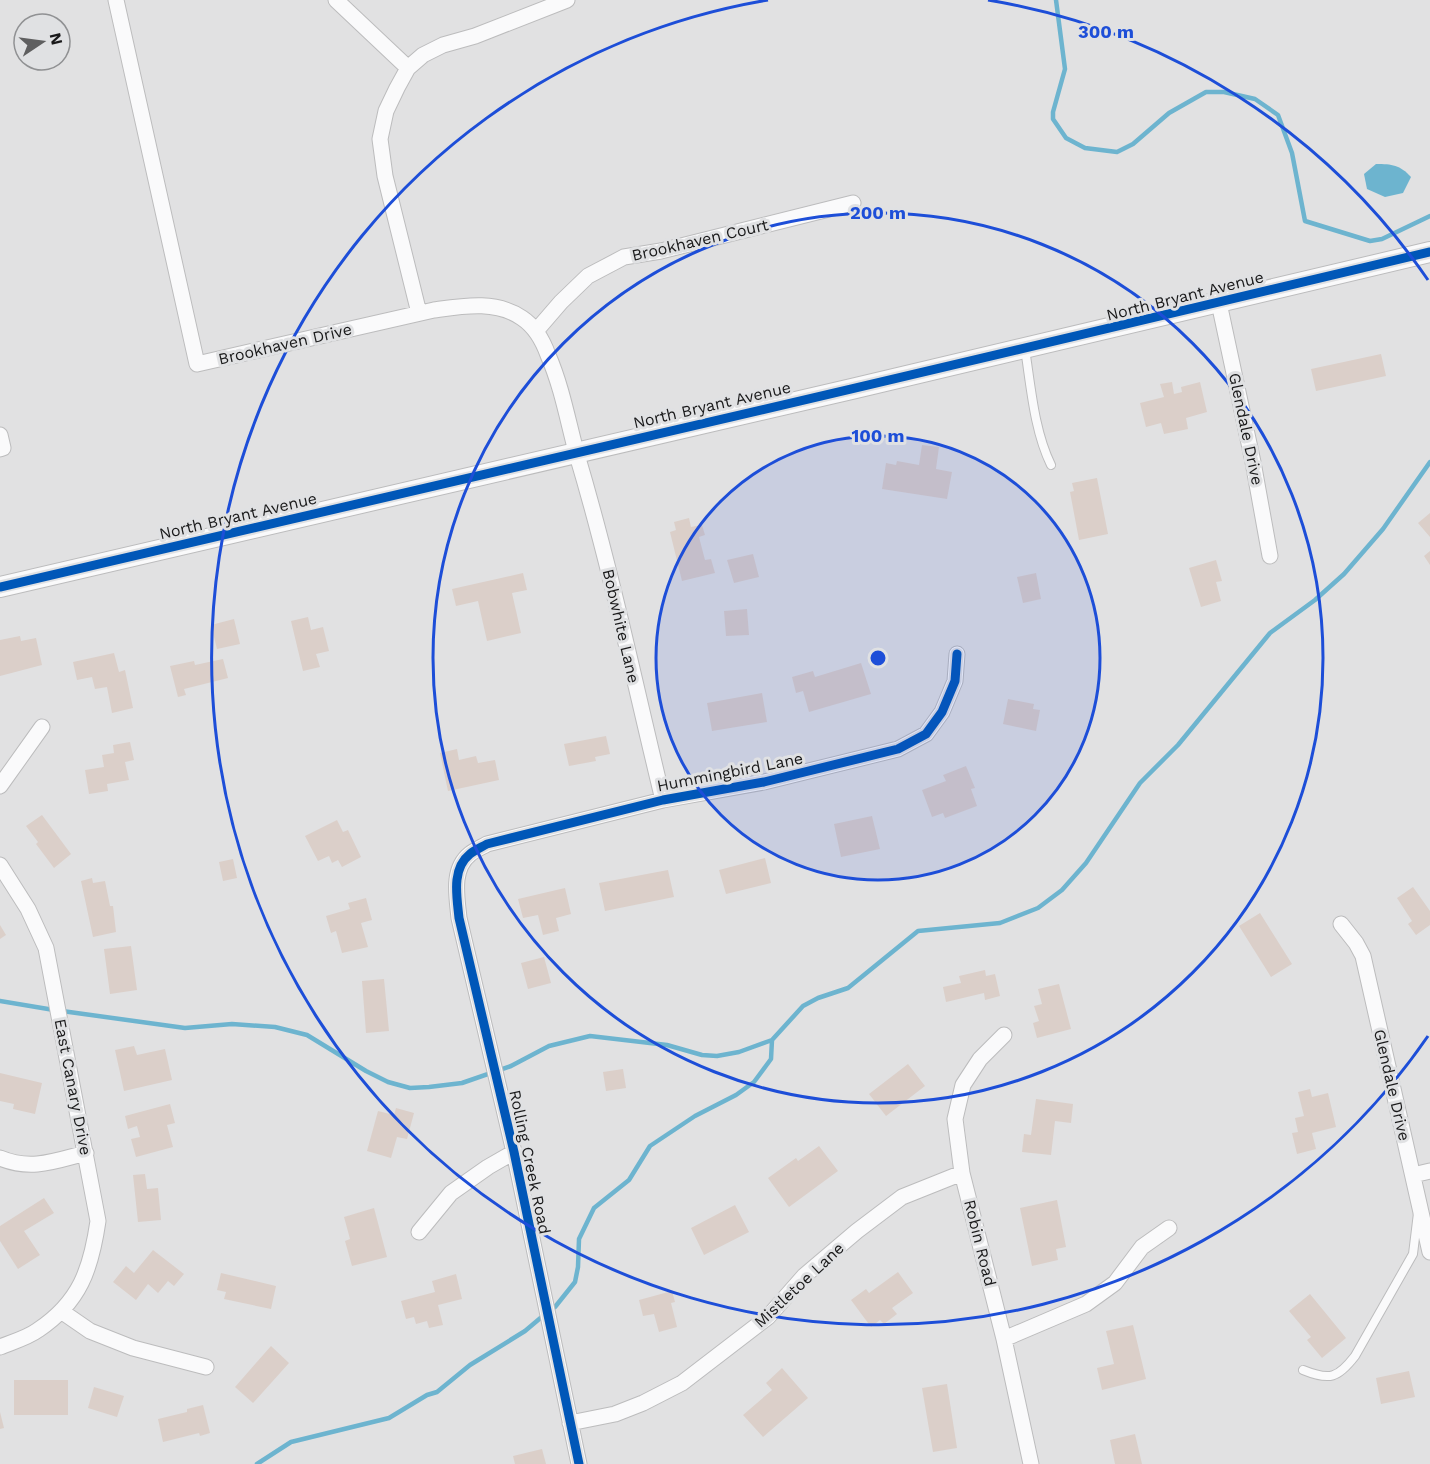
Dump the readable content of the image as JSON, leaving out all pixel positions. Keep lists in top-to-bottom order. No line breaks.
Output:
{"streets":{"street":["Brookhaven Court","North Bryant Avenue","Brookhaven Drive","Glendale Drive","Bobwhite Lane","Hummingbird Lane","East Canary Drive","Rolling Creek Road","Robin Road","Mistletoe Lane"]},"crossings":[["Brookhaven Court","Brookhaven Drive"],["North Bryant Avenue","Brookhaven Drive"],["North Bryant Avenue","Glendale Drive"],["North Bryant Avenue","Bobwhite Lane"],["Brookhaven Drive","Bobwhite Lane"],["Bobwhite Lane","Hummingbird Lane"],["Hummingbird Lane","Rolling Creek Road"],["Rolling Creek Road","Mistletoe Lane"],["Robin Road","Mistletoe Lane"]],"north":"right","rings":["300 m","200 m","100 m"]}
